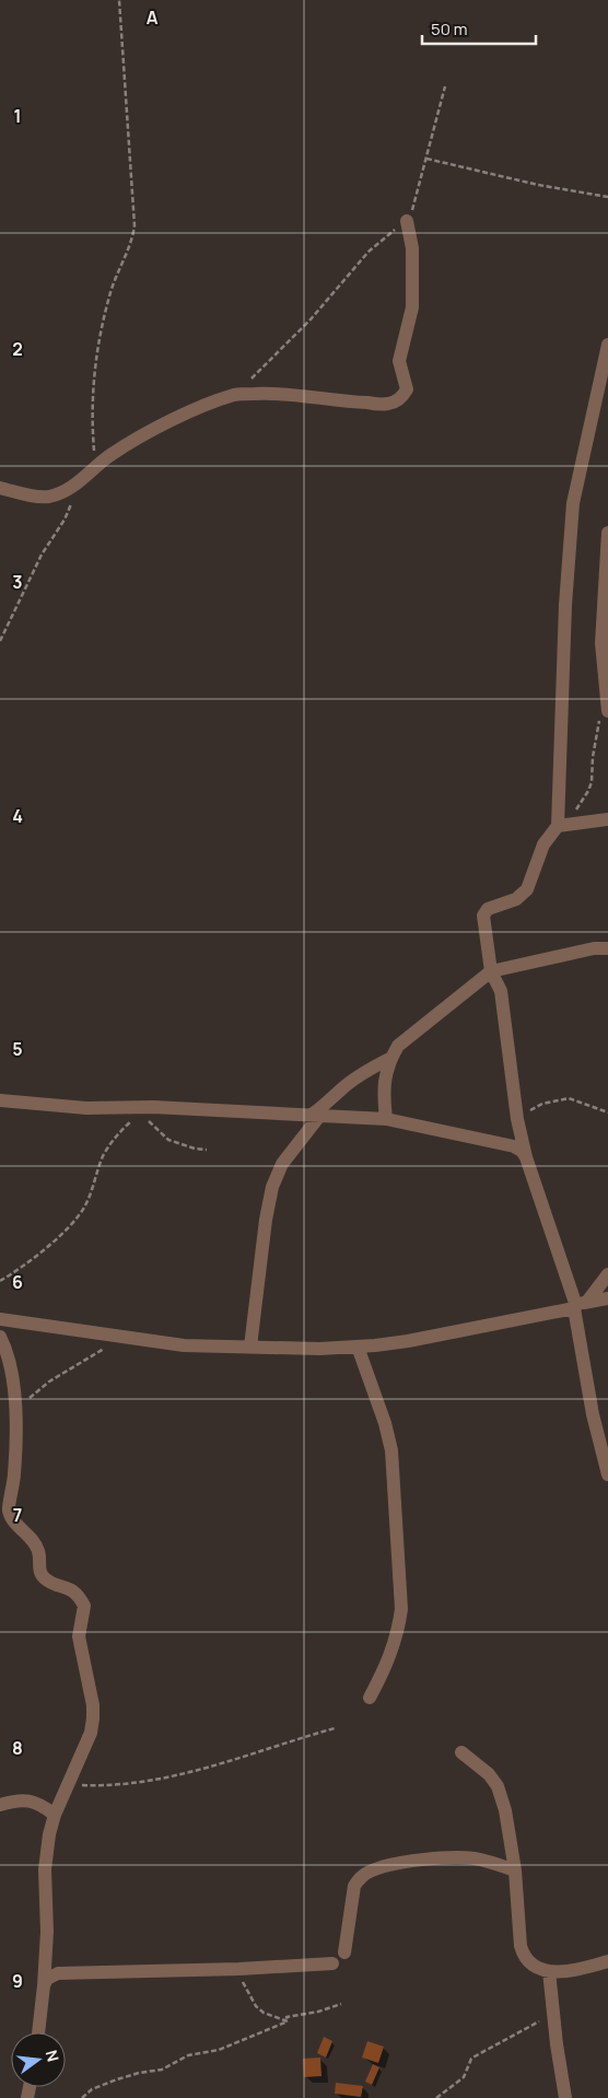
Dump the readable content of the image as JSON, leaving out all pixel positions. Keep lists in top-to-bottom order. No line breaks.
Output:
{"scale_bar":"50 m","north":"right","grid":{"columns":["A"],"rows":["1","2","3","4","5","6","7","8","9"]}}
